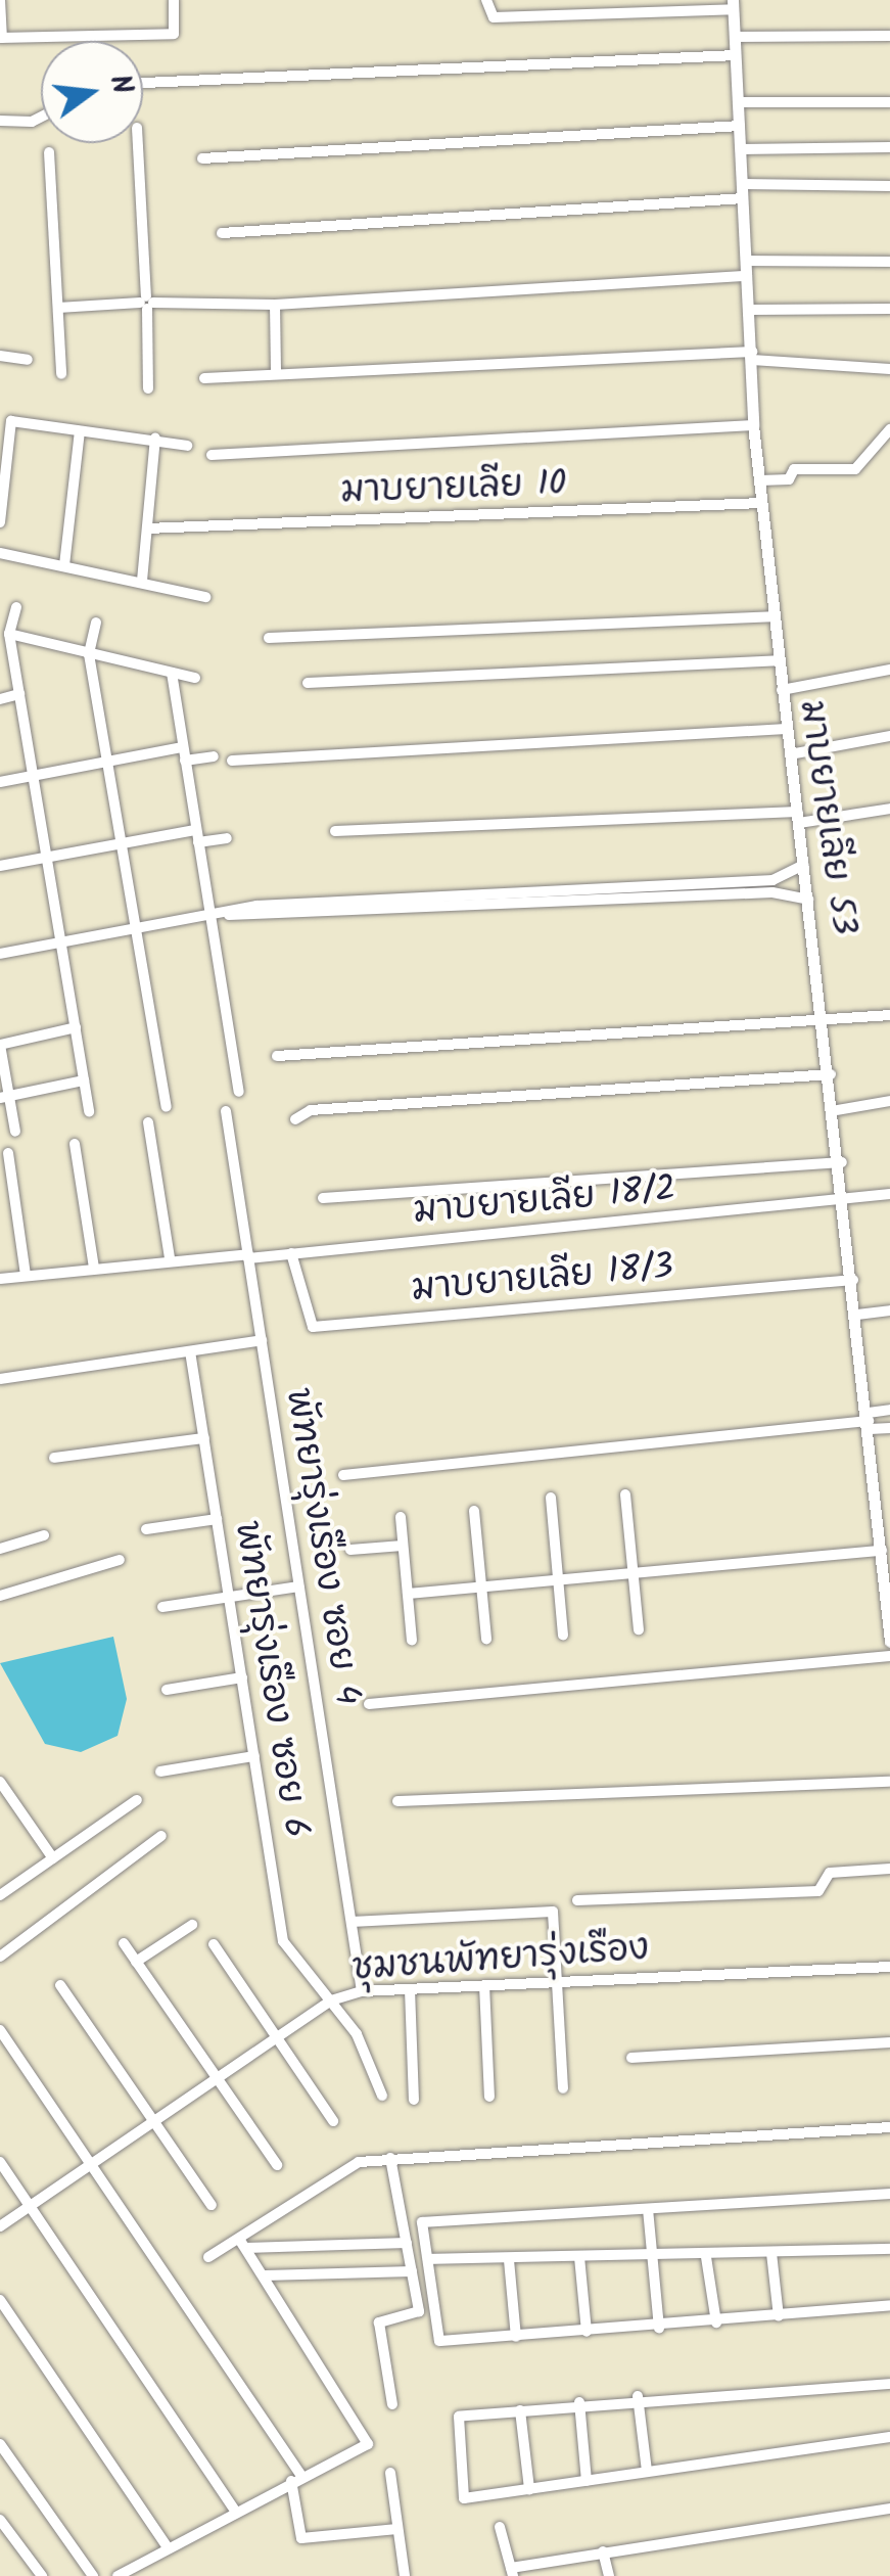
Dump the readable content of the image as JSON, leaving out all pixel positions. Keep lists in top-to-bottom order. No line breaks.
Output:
{"streets":{"street":["มาบยายเลีย 10","มาบยายเลีย 53","มาบยายเลีย 18/2","มาบยายเลีย 18/3","พัทยารุ่งเรือง ซอย 4","พัทยารุ่งเรือง ซอย 6","ชุมชนพัทยารุ่งเรือง"]},"crossings":[["มาบยายเลีย 10","มาบยายเลีย 53"],["มาบยายเลีย 53","มาบยายเลีย 18/2"],["มาบยายเลีย 53","มาบยายเลีย 18/3"],["มาบยายเลีย 18/2","มาบยายเลีย 18/3"],["มาบยายเลีย 18/2","พัทยารุ่งเรือง ซอย 4"],["พัทยารุ่งเรือง ซอย 4","ชุมชนพัทยารุ่งเรือง"],["พัทยารุ่งเรือง ซอย 6","ชุมชนพัทยารุ่งเรือง"]],"north":"right"}
